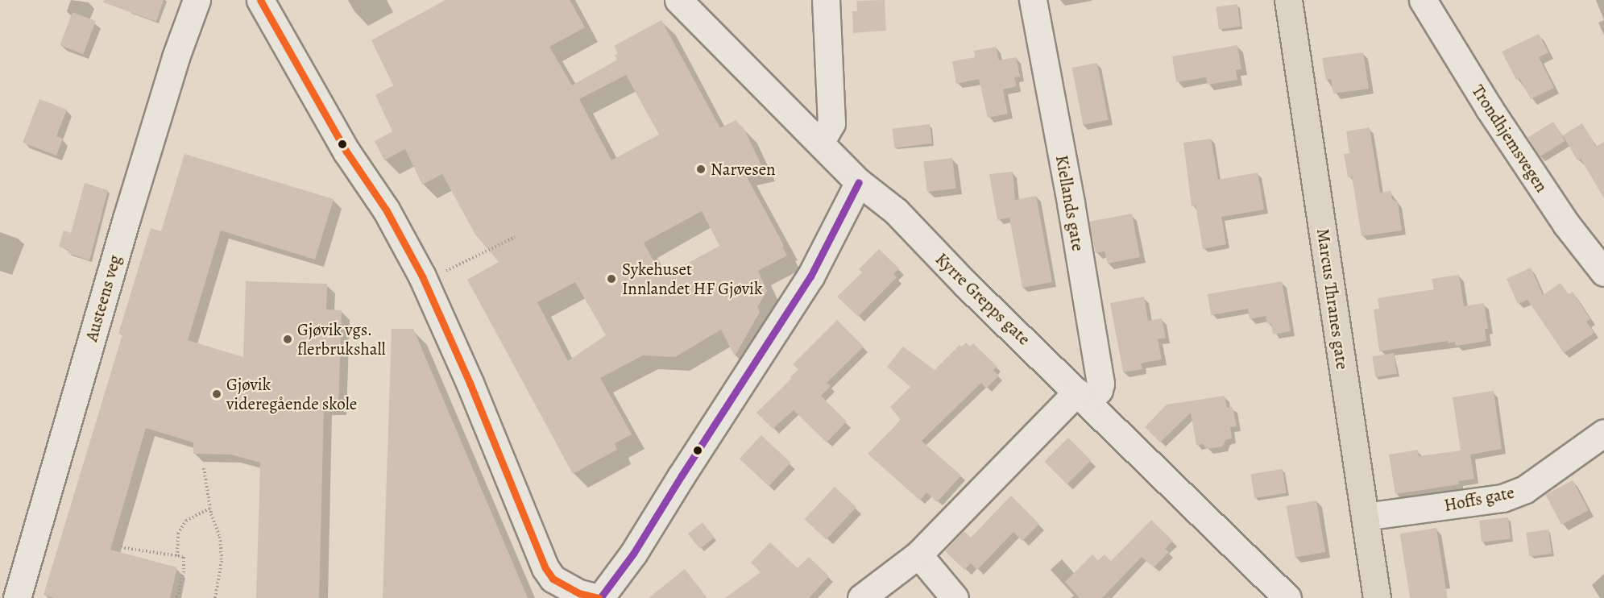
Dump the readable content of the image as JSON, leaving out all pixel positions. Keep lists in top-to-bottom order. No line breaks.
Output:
{"streets":{"main road":["Marcus Thranes gate"],"street":["Trondhjemsvegen","Kiellands gate","Austeens veg","Kyrre Grepps gate","Hoffs gate"]},"crossings":[["Kiellands gate","Kyrre Grepps gate"],["Marcus Thranes gate","Hoffs gate"]],"places":["Narvesen","Sykehuset Innlandet HF Gjøvik","Gjøvik vgs. flerbrukshall","Gjøvik videregående skole"]}
